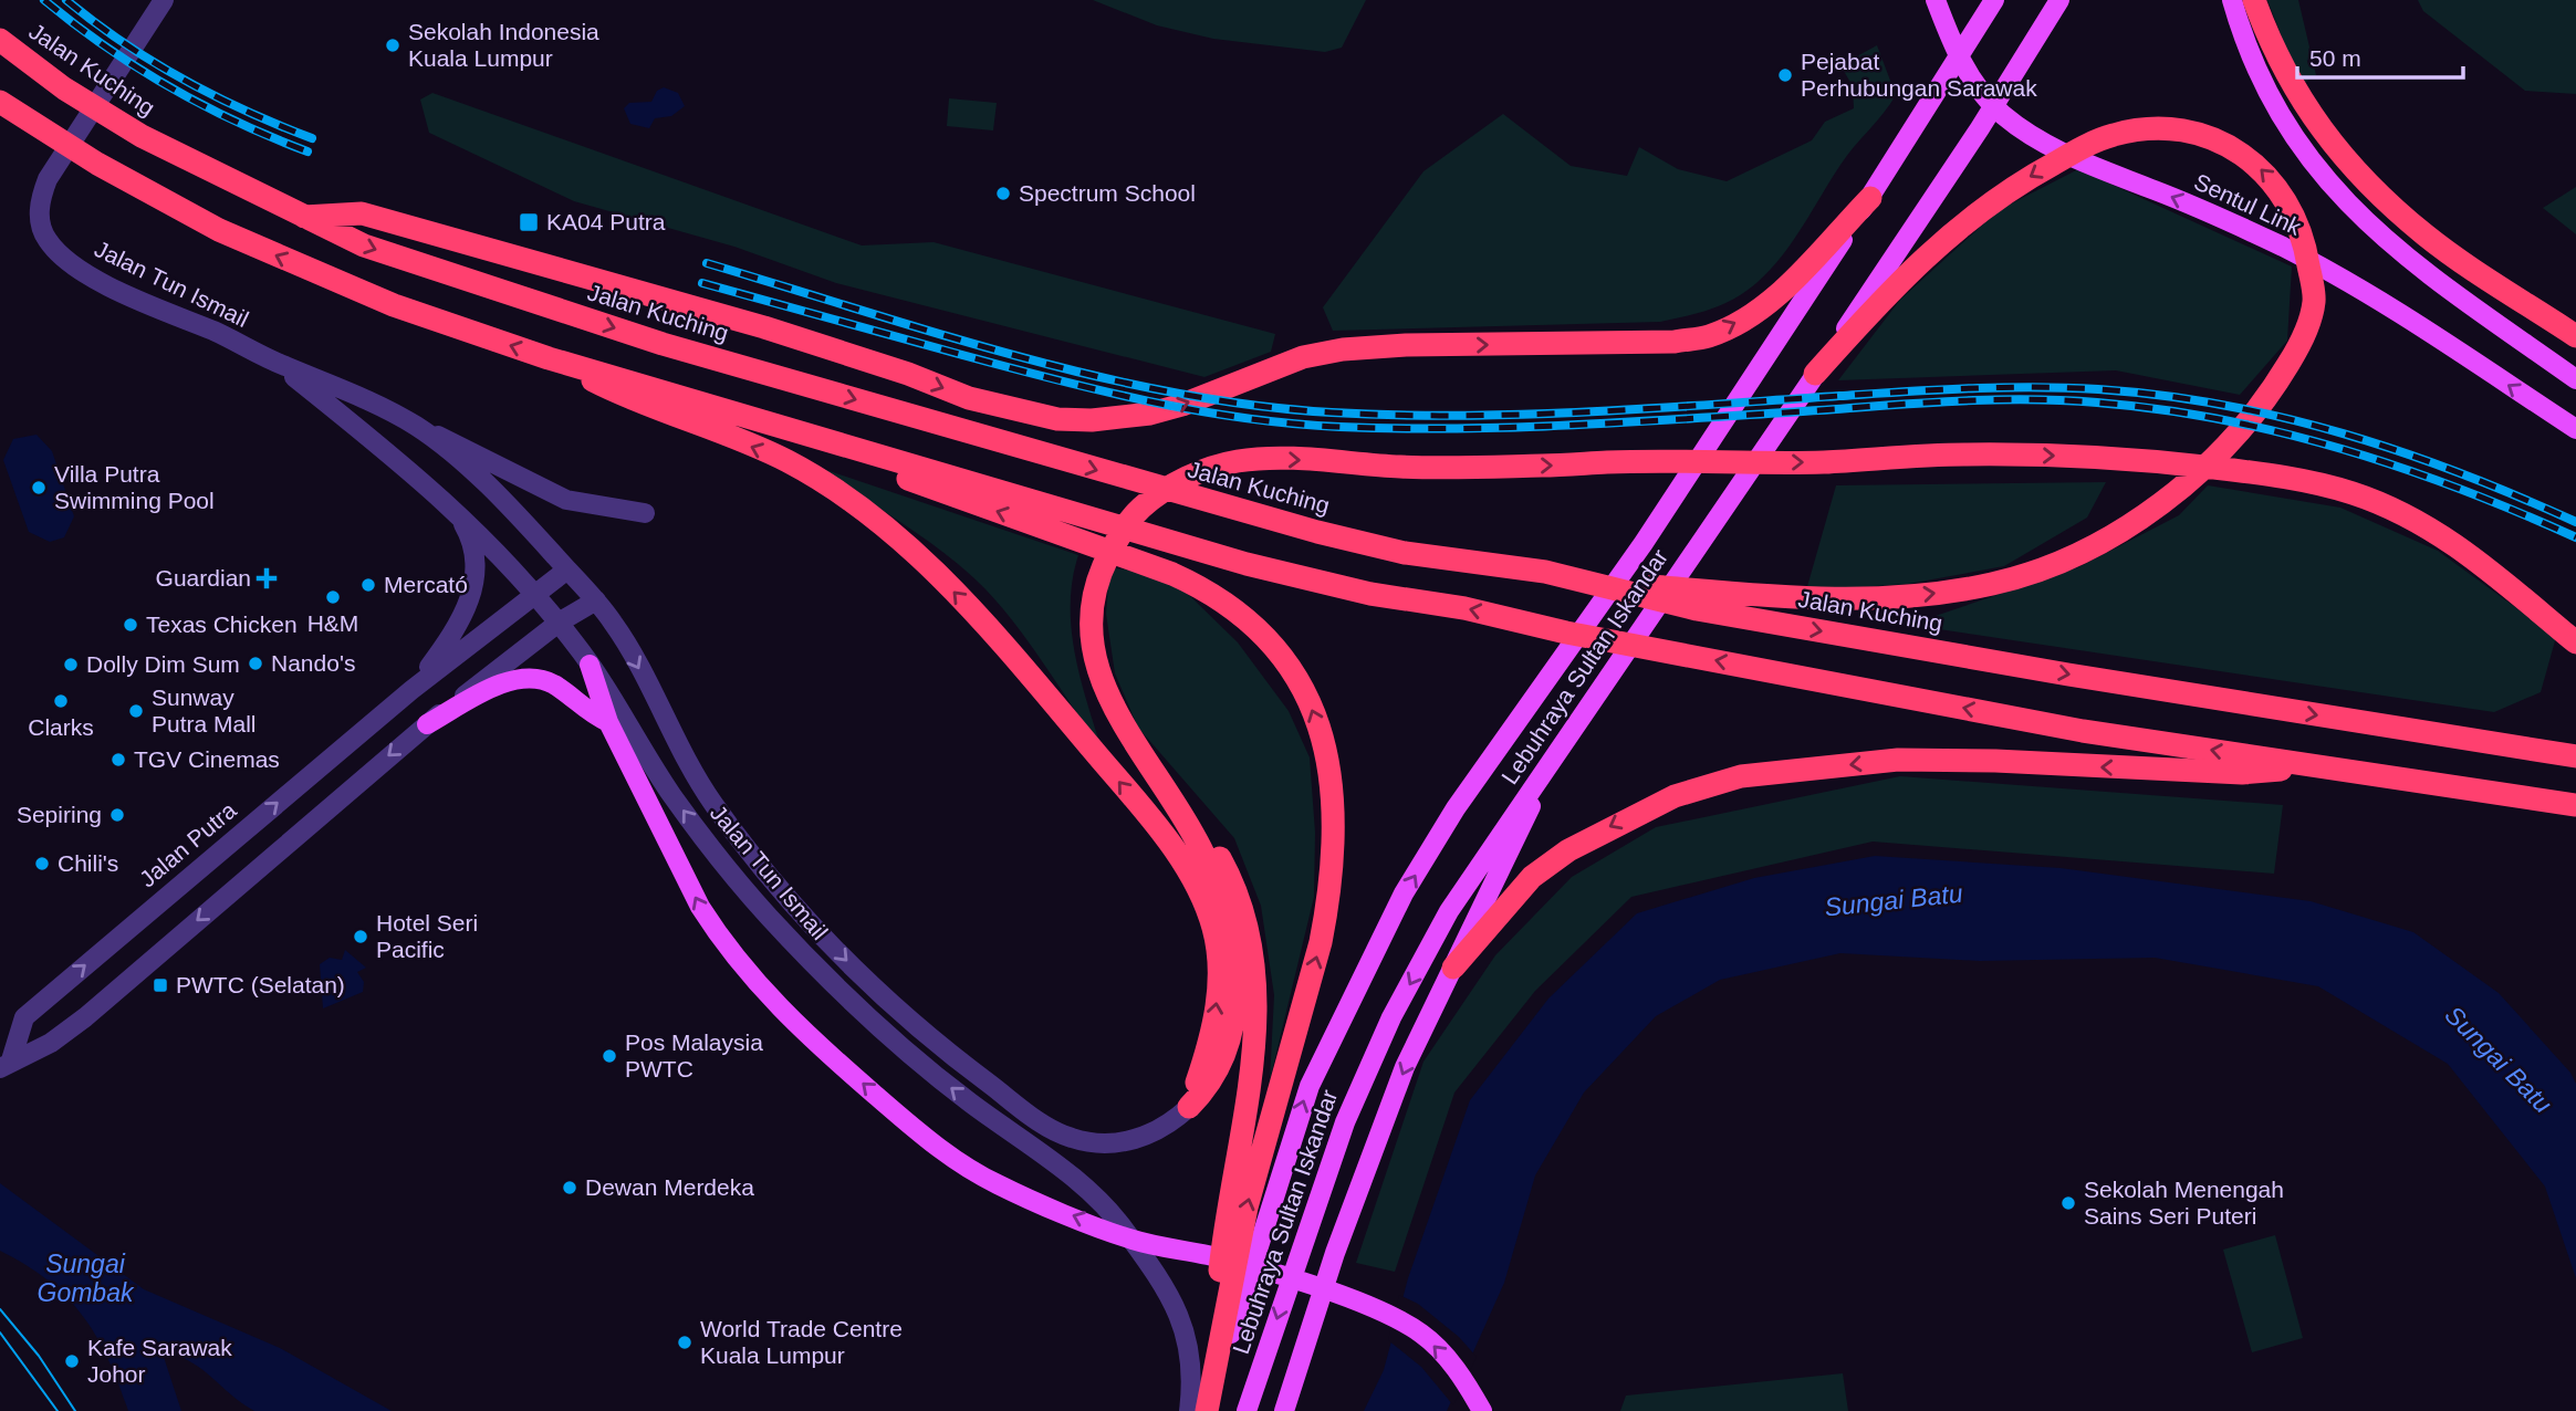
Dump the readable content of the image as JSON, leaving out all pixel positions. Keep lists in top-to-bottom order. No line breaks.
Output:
{"streets":{"highway":["Jalan Kuching"],"main road":["Sentul Link","Lebuhraya Sultan Iskandar"],"street":["Jalan Tun Ismail","Jalan Putra"]},"crossings":[["Jalan Tun Ismail","Jalan Putra"]],"water":["Sungai Batu","Sungai Gombak"],"places":{"other":["Sekolah Indonesia Kuala Lumpur","Pejabat Perhubungan Sarawak","Spectrum School","Villa Putra Swimming Pool","Mercató","H&M","Texas Chicken","Nando's","Dolly Dim Sum","Clarks","Sunway Putra Mall","TGV Cinemas","Sepiring","Chili's","Hotel Seri Pacific","Pos Malaysia PWTC","Dewan Merdeka","Sekolah Menengah Sains Seri Puteri","World Trade Centre Kuala Lumpur","Kafe Sarawak Johor"],"transit":["KA04 Putra","PWTC (Selatan)"],"health":["Guardian"]},"scale_bar":"50 m"}
